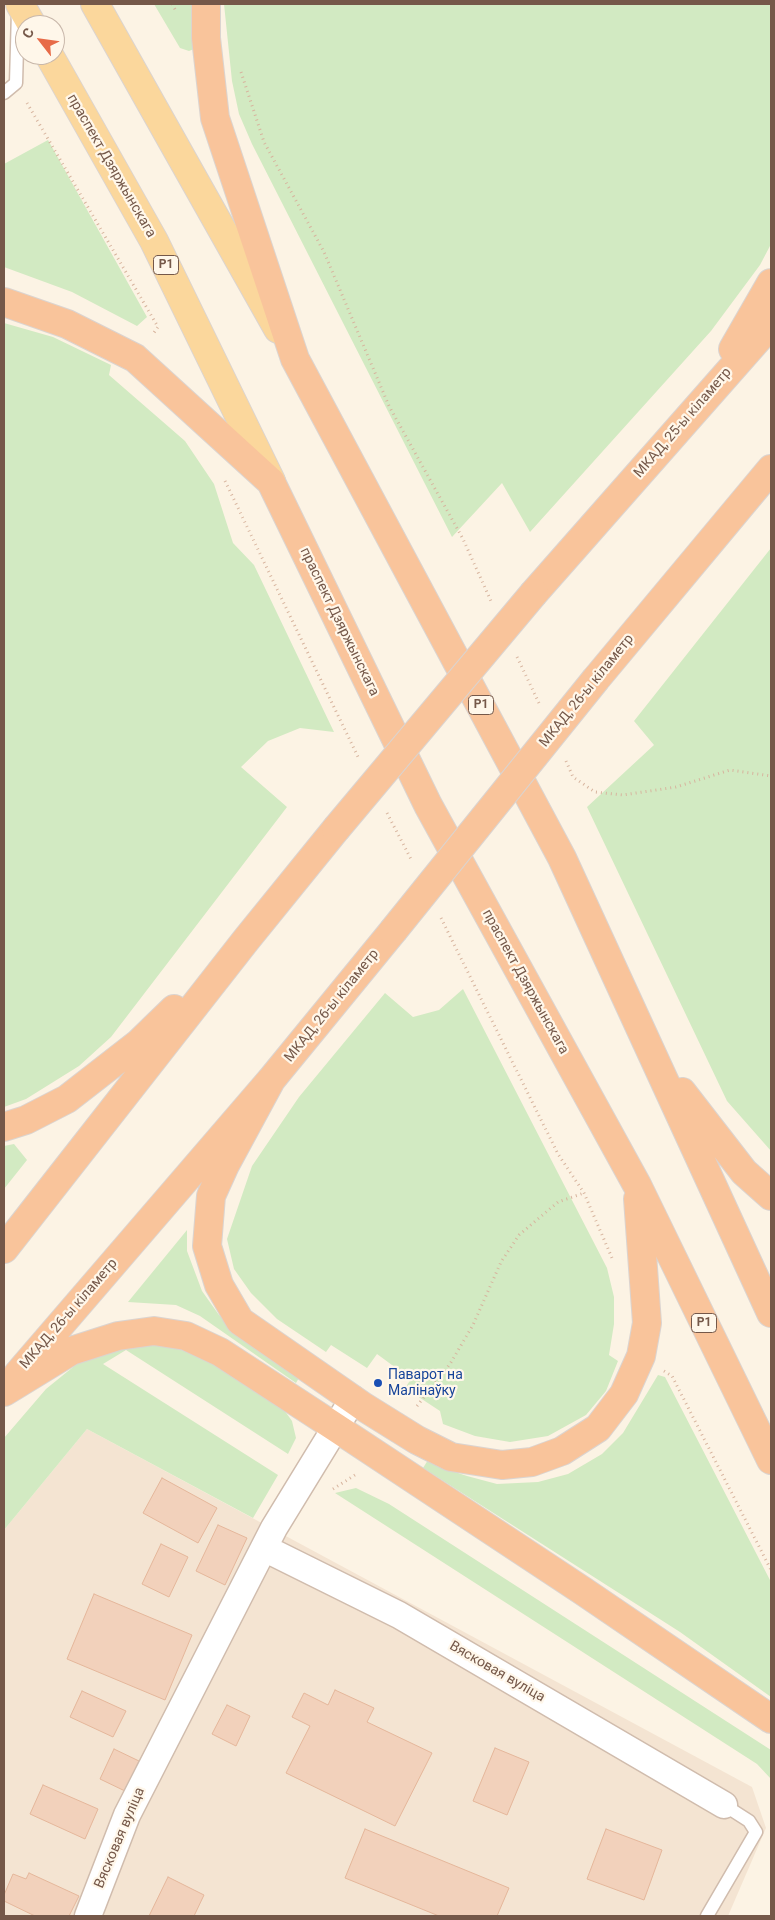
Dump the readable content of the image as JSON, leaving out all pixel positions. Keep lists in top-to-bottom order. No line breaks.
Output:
{"streets":{"highway":["праспект Дзяржынскага","Р1","МКАД, 25-ы кіламетр","МКАД, 26-ы кіламетр"],"street":["Вясковая вуліца"]},"crossings":[["праспект Дзяржынскага","Р1"]],"places":["Паварот на Малінаўку"],"north":"top left"}
